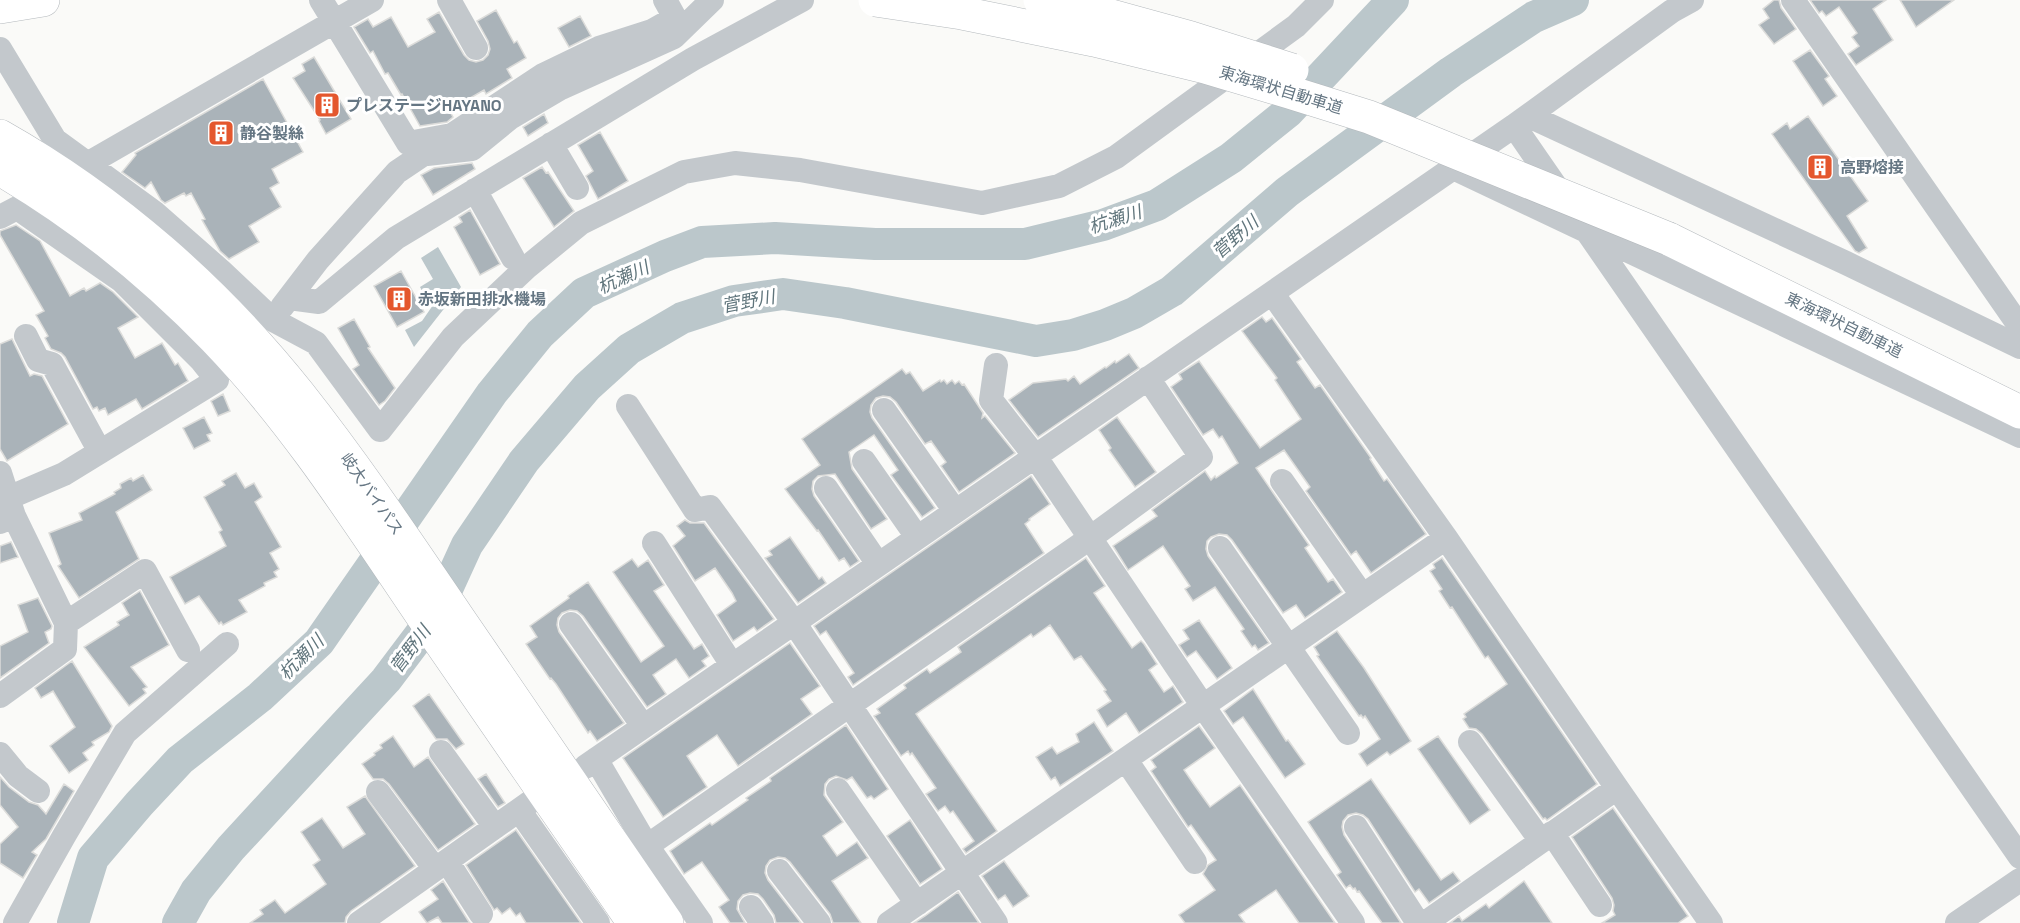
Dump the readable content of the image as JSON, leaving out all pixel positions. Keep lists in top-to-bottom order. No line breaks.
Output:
{"streets":{"highway":["東海環状自動車道","岐大バイパス"]},"water":["杭瀬川","菅野川"],"places":{"building":["プレステージHAYANO","静谷製絲","高野熔接","赤坂新田排水機場"]}}
